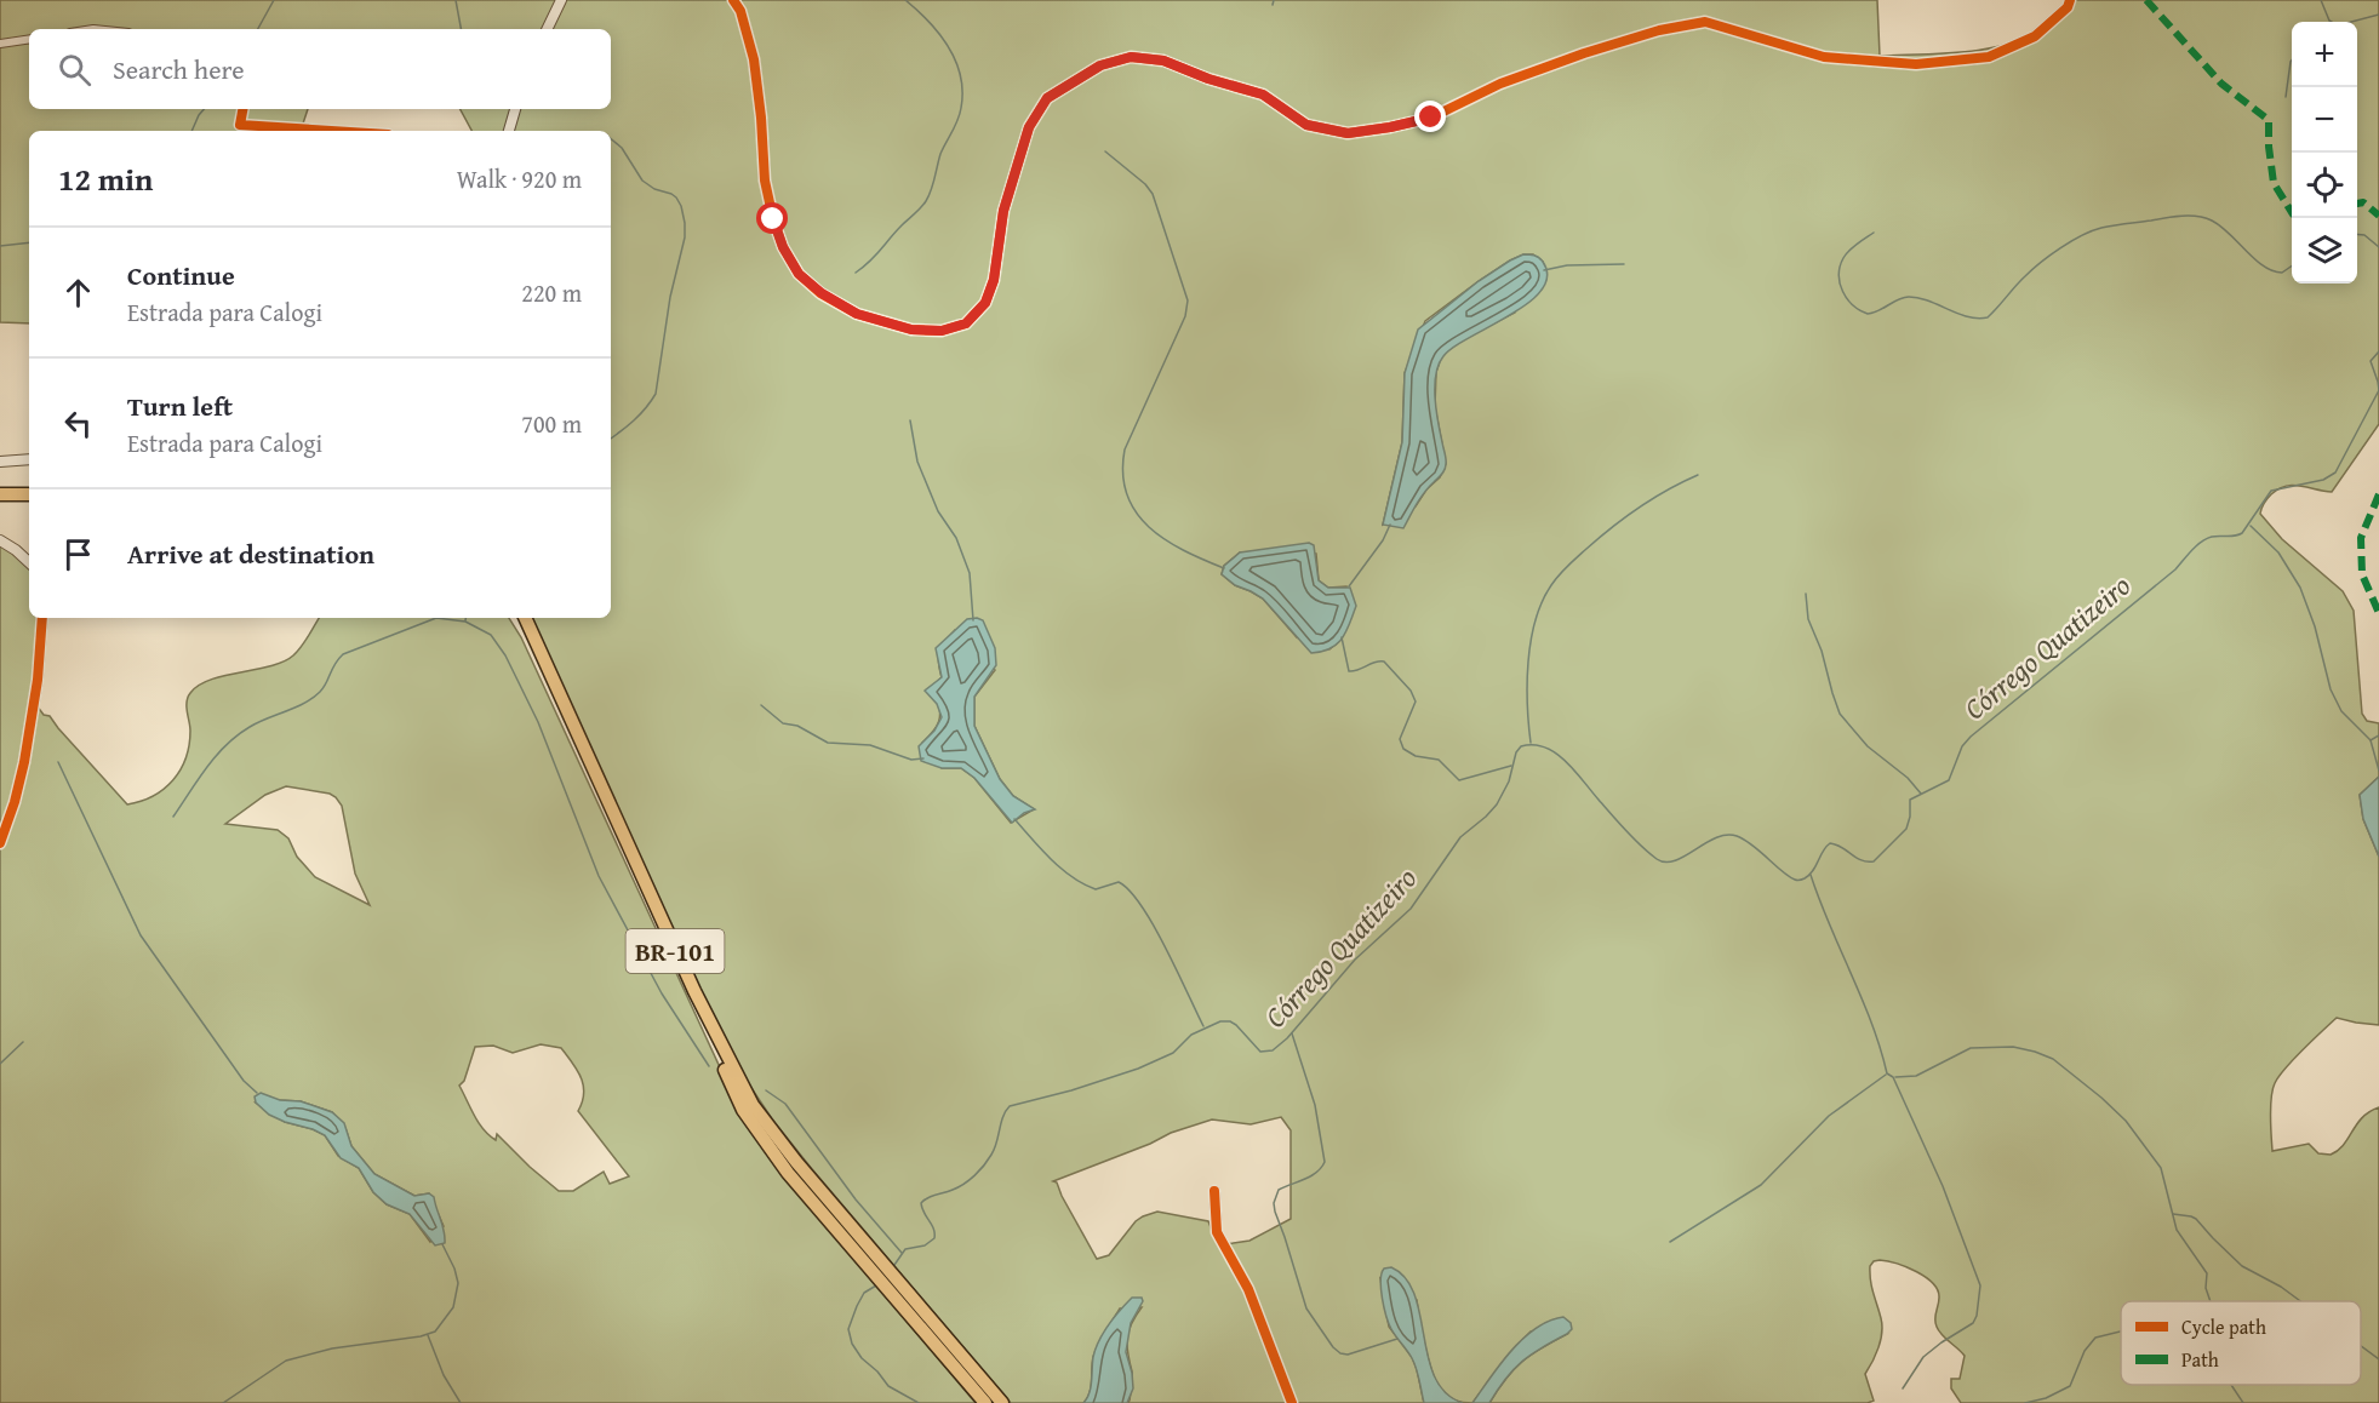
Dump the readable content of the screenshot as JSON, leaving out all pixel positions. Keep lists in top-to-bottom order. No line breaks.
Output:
{"streets":{"highway":["BR-101"]},"water":["Córrego Quatizeiro"],"legend":["Cycle path","Path"],"page":{"map_buttons":["+","−"],"search":"Search here","heading":["12 min","Walk · 920 m"],"list":[["Continue","Estrada para Calogi","220 m"],["Turn left","Estrada para Calogi","700 m"],"Arrive at destination"]}}
